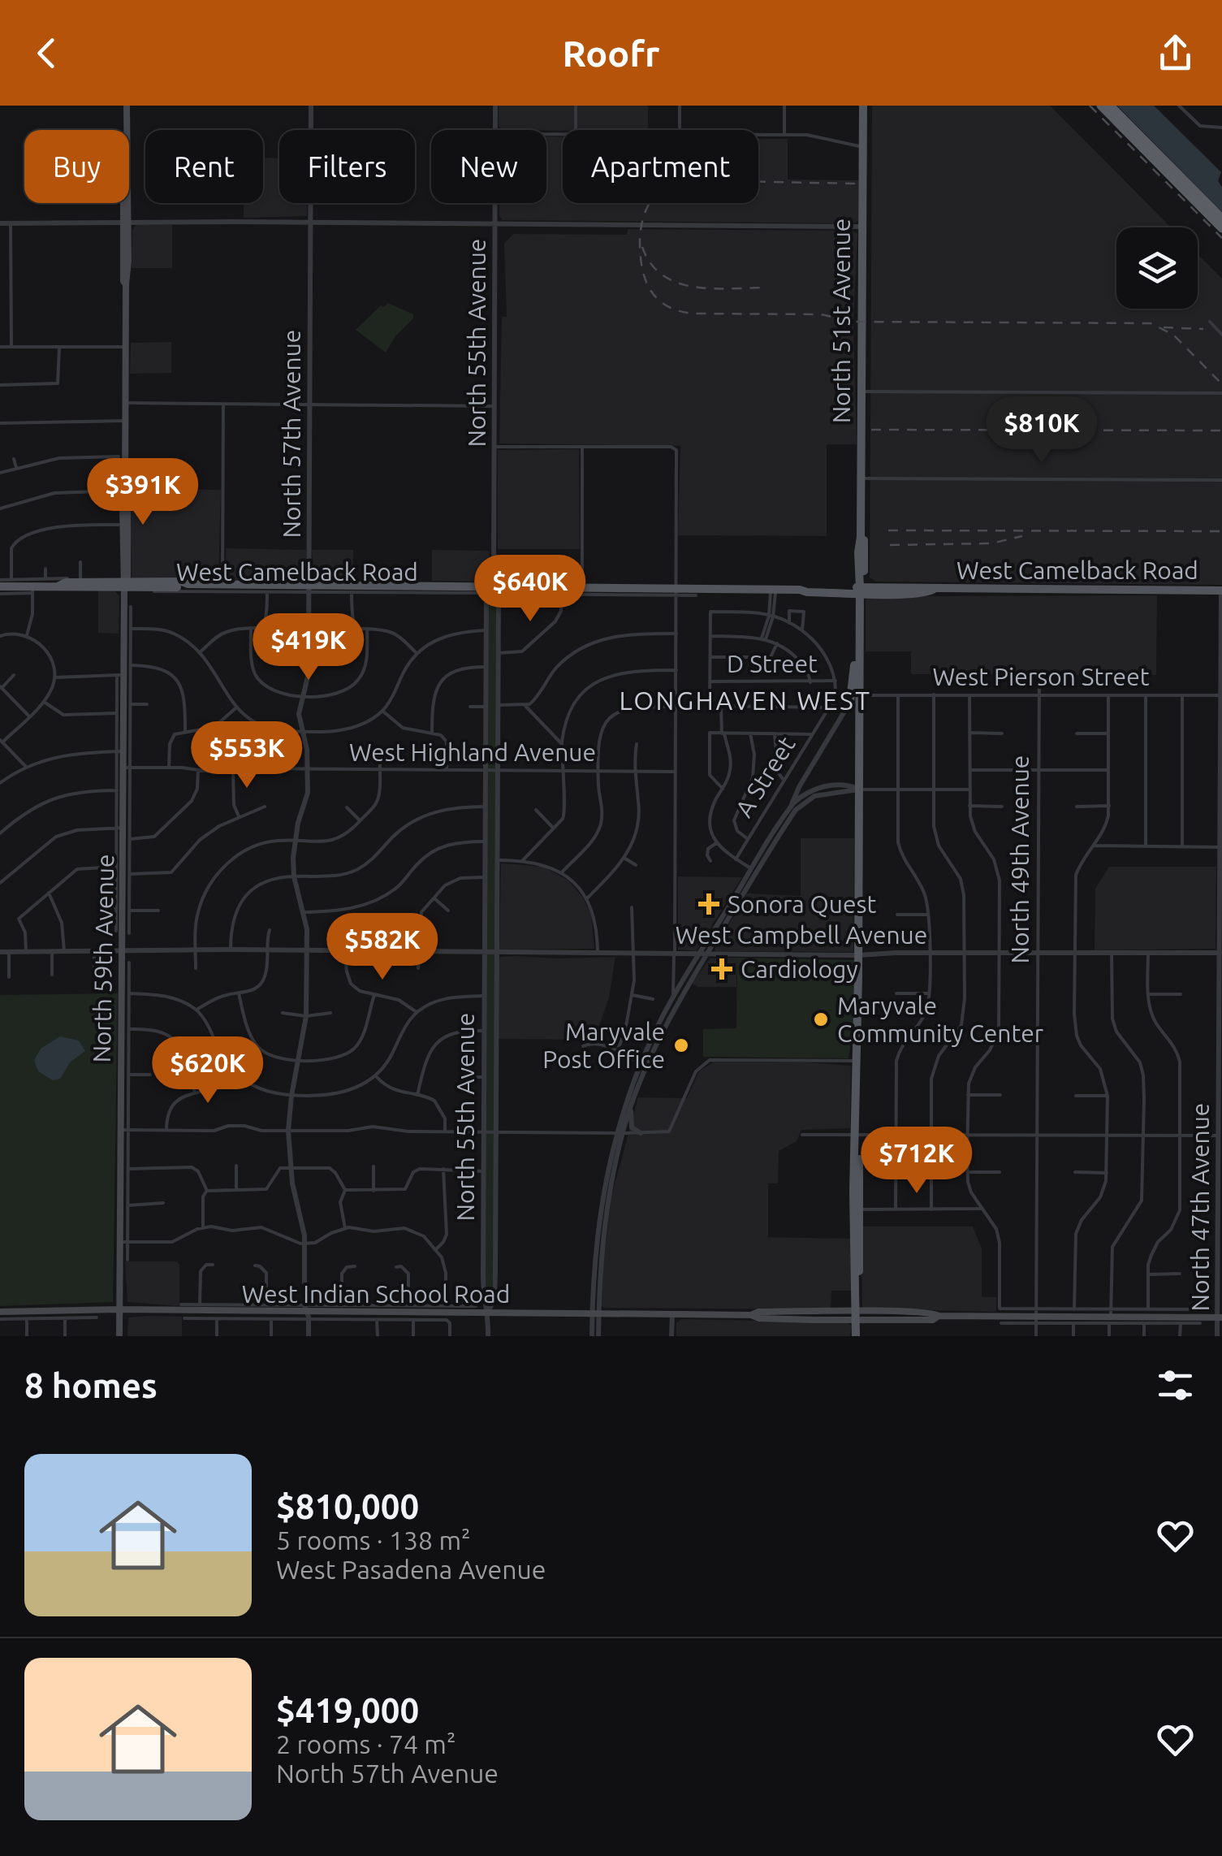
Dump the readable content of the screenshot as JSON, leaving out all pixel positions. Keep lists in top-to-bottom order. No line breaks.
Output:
{"streets":{"main road":["North 51st Avenue","West Camelback Road","North 59th Avenue","West Indian School Road"],"street":["North 55th Avenue","North 57th Avenue","D Street","West Pierson Street","West Highland Avenue","A Street","North 49th Avenue","West Campbell Avenue","North 47th Avenue"]},"crossings":[["North 51st Avenue","West Camelback Road"],["North 51st Avenue","West Pierson Street"],["North 51st Avenue","West Campbell Avenue"],["North 51st Avenue","West Indian School Road"],["North 55th Avenue","West Camelback Road"],["North 55th Avenue","West Highland Avenue"],["North 55th Avenue","West Campbell Avenue"],["North 55th Avenue","West Indian School Road"],["North 57th Avenue","West Camelback Road"],["North 57th Avenue","West Highland Avenue"],["North 57th Avenue","West Campbell Avenue"],["North 57th Avenue","West Indian School Road"],["West Camelback Road","North 59th Avenue"],["West Camelback Road","North 47th Avenue"],["D Street","A Street"],["West Pierson Street","North 49th Avenue"],["West Pierson Street","North 47th Avenue"],["West Highland Avenue","North 59th Avenue"],["North 49th Avenue","West Campbell Avenue"],["North 49th Avenue","West Indian School Road"],["West Campbell Avenue","North 59th Avenue"],["West Campbell Avenue","North 47th Avenue"],["North 59th Avenue","West Indian School Road"],["North 47th Avenue","West Indian School Road"]],"districts":["LONGHAVEN WEST"],"places":{"health":["Sonora Quest","Cardiology"],"other":["Maryvale Community Center","Maryvale Post Office"]},"page":{"header":"Roofr","chip":["Buy","Rent","Filters","New","Apartment"],"price":["$810K","$391K","$640K","$419K","$553K","$582K","$620K","$712K"],"heading":"8 homes","list":[{"name":"$810,000","note":"5 rooms · 138 m² · West Pasadena Avenue"},{"name":"$419,000","note":"2 rooms · 74 m² · North 57th Avenue"}]}}
